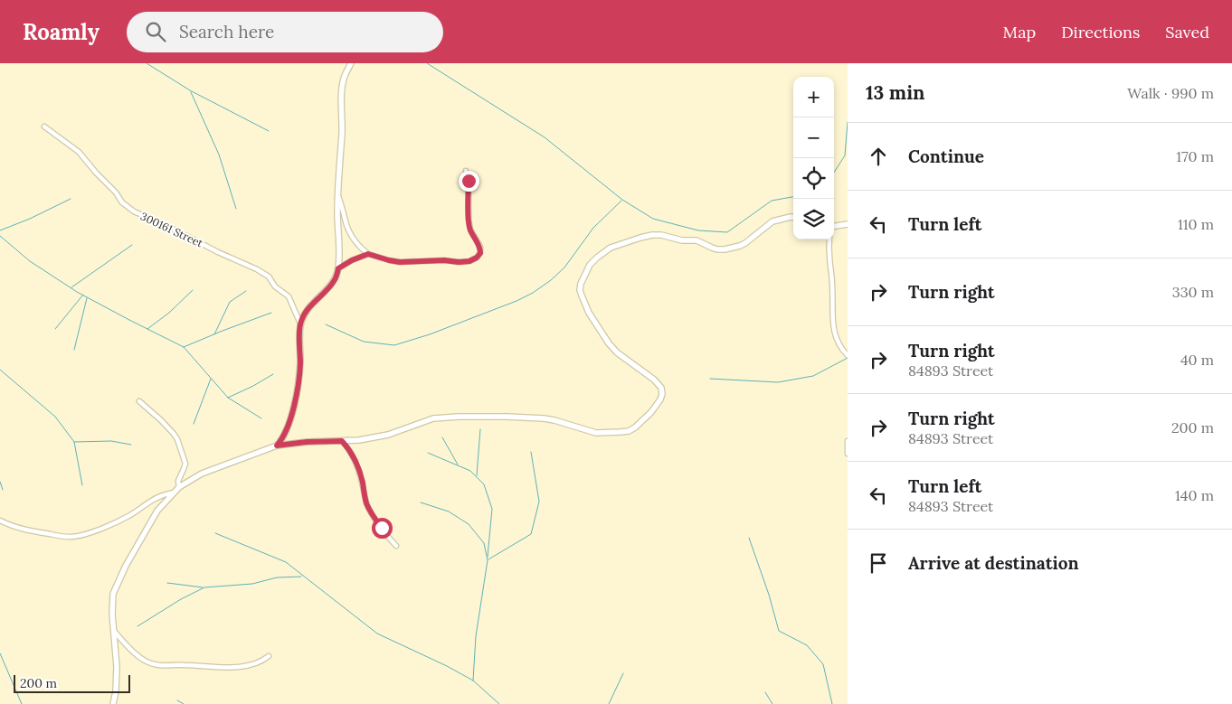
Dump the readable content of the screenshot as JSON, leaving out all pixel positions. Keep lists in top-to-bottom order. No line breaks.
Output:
{"streets":{"street":["300161 Street"]},"scale_bar":"200 m","page":{"header":"Roamly","search":"Search here","nav":["Map","Directions","Saved"],"heading":["13 min","Walk · 990 m"],"map_buttons":["+","−"],"list":[["Continue","170 m"],["Turn left","110 m"],["Turn right","330 m"],["Turn right","84893 Street","40 m"],["Turn right","84893 Street","200 m"],["Turn left","84893 Street","140 m"],"Arrive at destination"],"scale":"200 m"}}
